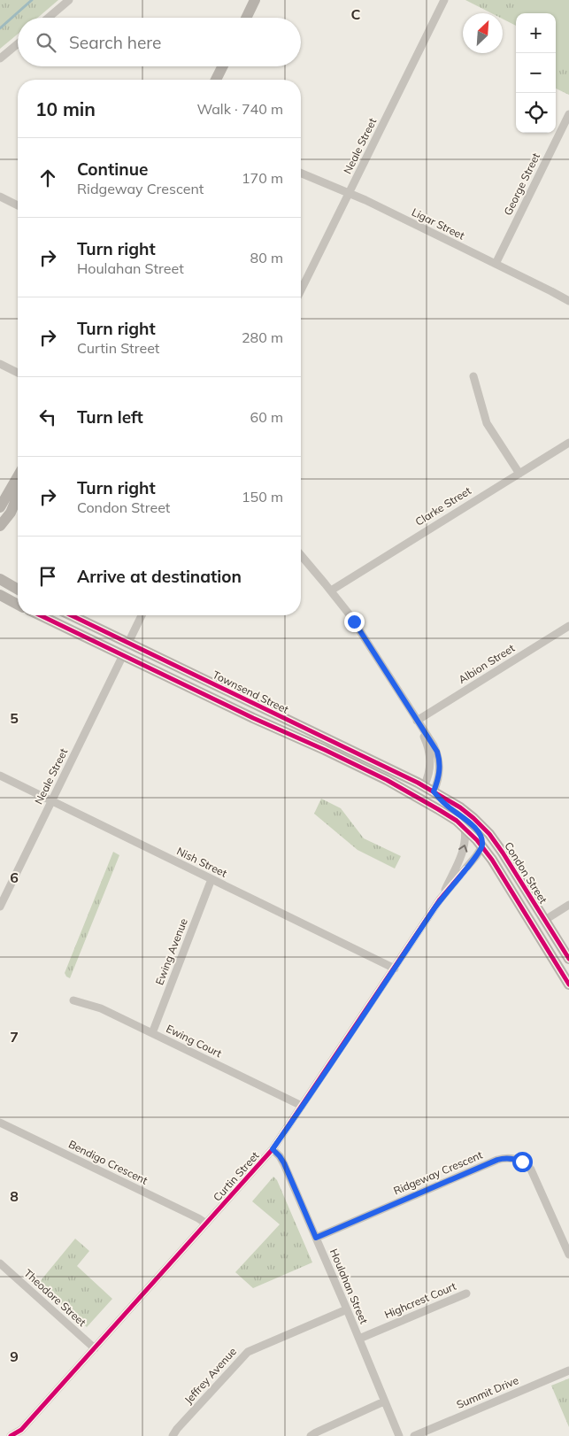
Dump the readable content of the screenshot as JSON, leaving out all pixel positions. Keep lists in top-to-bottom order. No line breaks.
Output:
{"streets":{"main road":["Townsend Street","Condon Street"],"street":["Neale Street","George Street","Ligar Street","Clarke Street","Albion Street","Nish Street","Ewing Avenue","Ewing Court","Bendigo Crescent","Ridgeway Crescent","Curtin Street","Houlahan Street","Theodore Street","Highcrest Court","Jeffrey Avenue","Summit Drive"]},"crossings":[["Neale Street","Ligar Street"],["Neale Street","Townsend Street"],["Neale Street","Nish Street"],["George Street","Ligar Street"],["Townsend Street","Condon Street"],["Nish Street","Ewing Avenue"],["Nish Street","Curtin Street"],["Condon Street","Curtin Street"],["Ewing Avenue","Ewing Court"],["Ewing Court","Curtin Street"],["Bendigo Crescent","Curtin Street"],["Ridgeway Crescent","Houlahan Street"],["Curtin Street","Houlahan Street"],["Curtin Street","Theodore Street"],["Houlahan Street","Highcrest Court"],["Houlahan Street","Jeffrey Avenue"]],"north":"top right","page":{"map_buttons":["+","−"],"search":"Search here","heading":["10 min","Walk · 740 m"],"list":[["Continue","Ridgeway Crescent","170 m"],["Turn right","Houlahan Street","80 m"],["Turn right","Curtin Street","280 m"],["Turn left","60 m"],["Turn right","Condon Street","150 m"],"Arrive at destination"]},"grid":{"columns":["C"],"rows":["5","6","7","8","9"]}}
